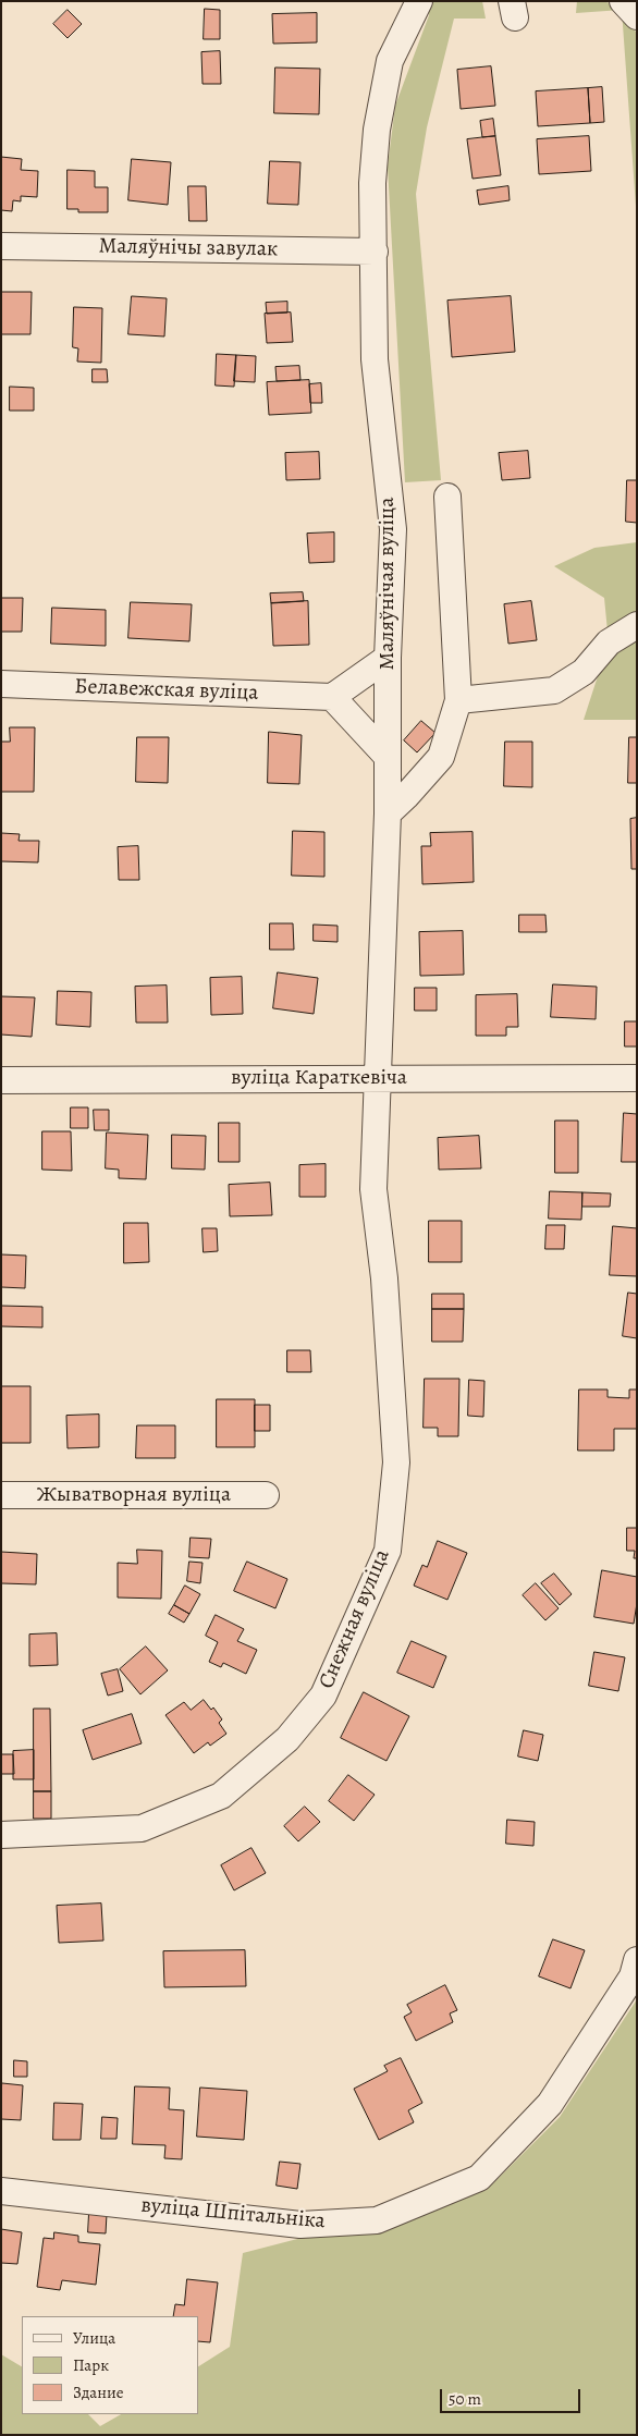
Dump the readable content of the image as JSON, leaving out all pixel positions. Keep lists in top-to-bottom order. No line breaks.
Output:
{"streets":{"street":["Маляўнічы завулак","Маляўнічая вуліца","Белавежская вуліца","вуліца Караткевіча","Жыватворная вуліца","Снежная вуліца","вуліца Шпітальніка"]},"crossings":[["Маляўнічы завулак","Маляўнічая вуліца"],["Маляўнічая вуліца","вуліца Караткевіча"],["Маляўнічая вуліца","Снежная вуліца"],["вуліца Караткевіча","Снежная вуліца"]],"legend":["Улица","Парк","Здание"],"scale_bar":"50 m"}
